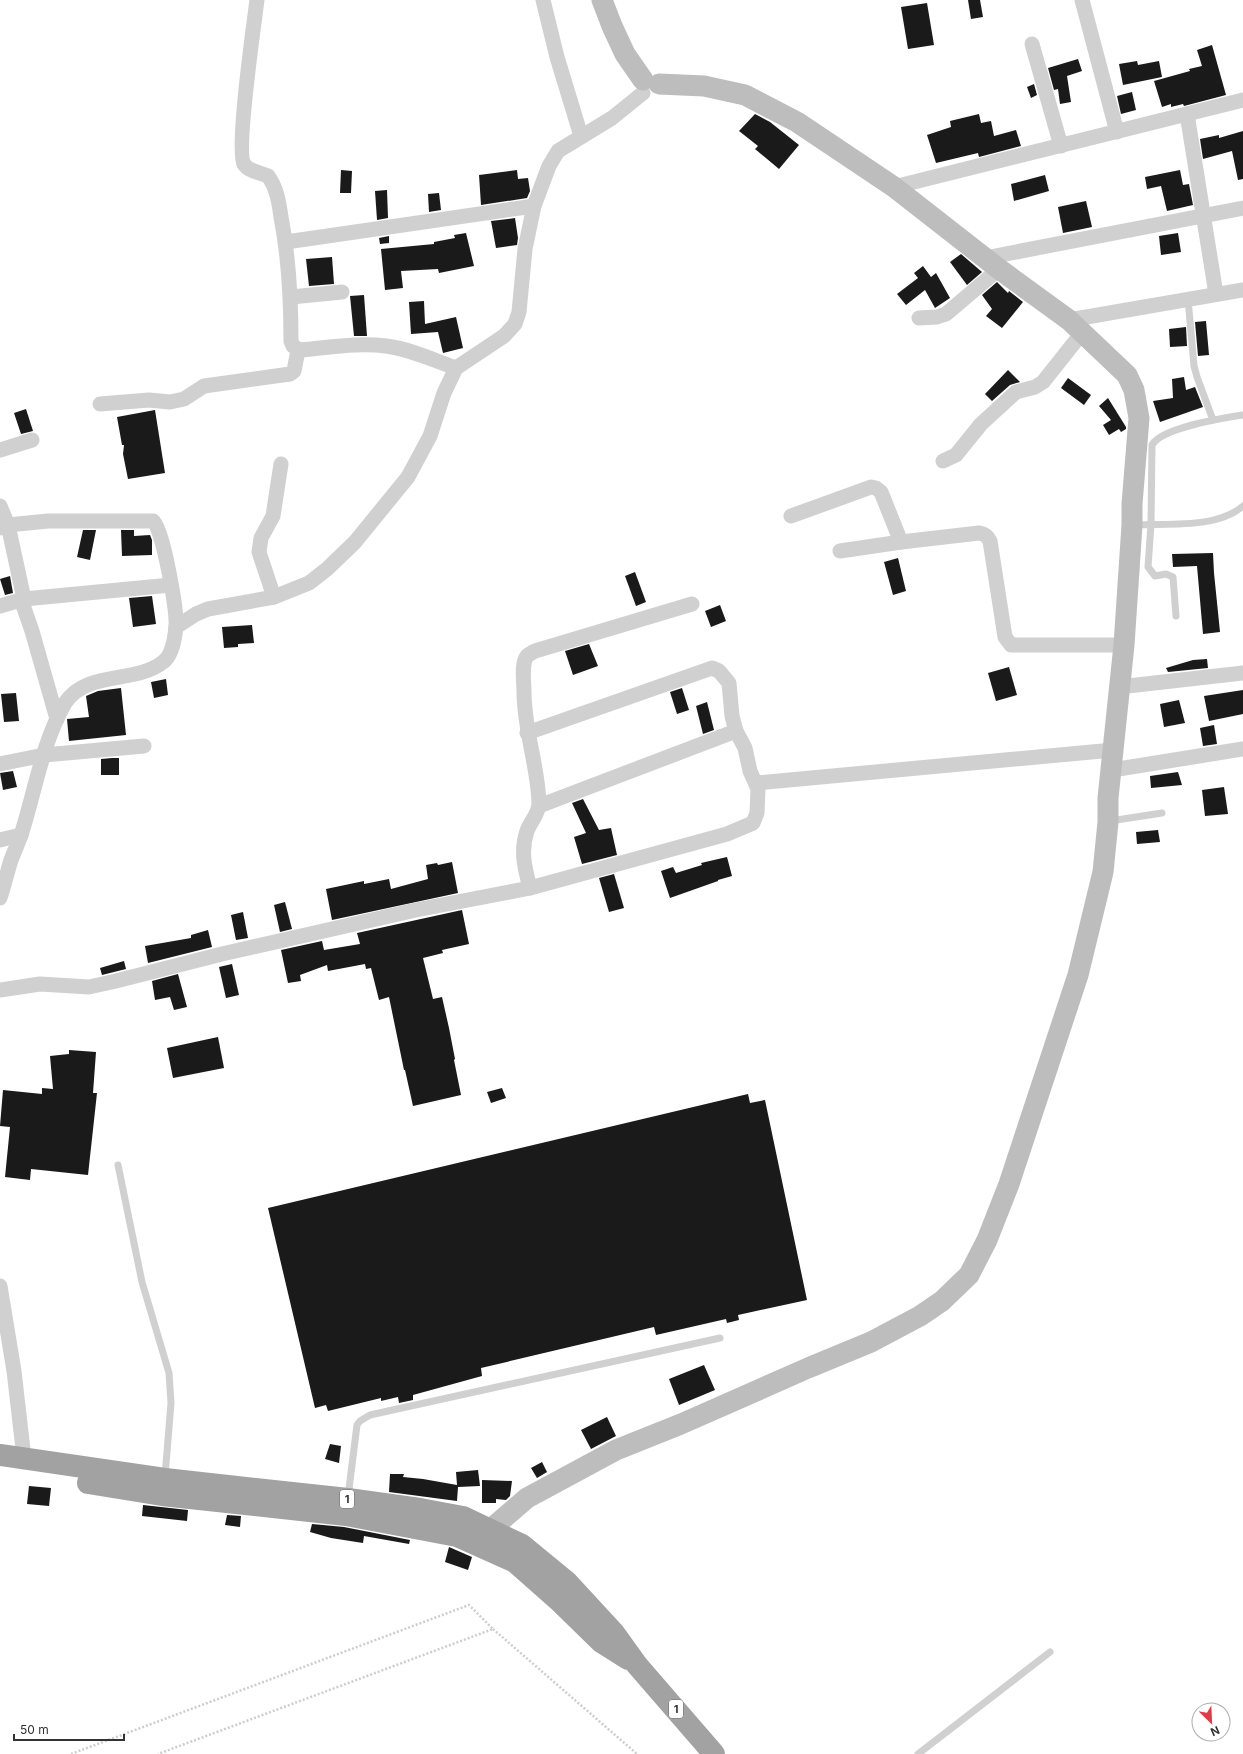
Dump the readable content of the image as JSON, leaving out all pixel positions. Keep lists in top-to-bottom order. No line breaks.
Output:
{"streets":{"highway":["1"]},"scale_bar":"50 m","north":"bottom right"}
